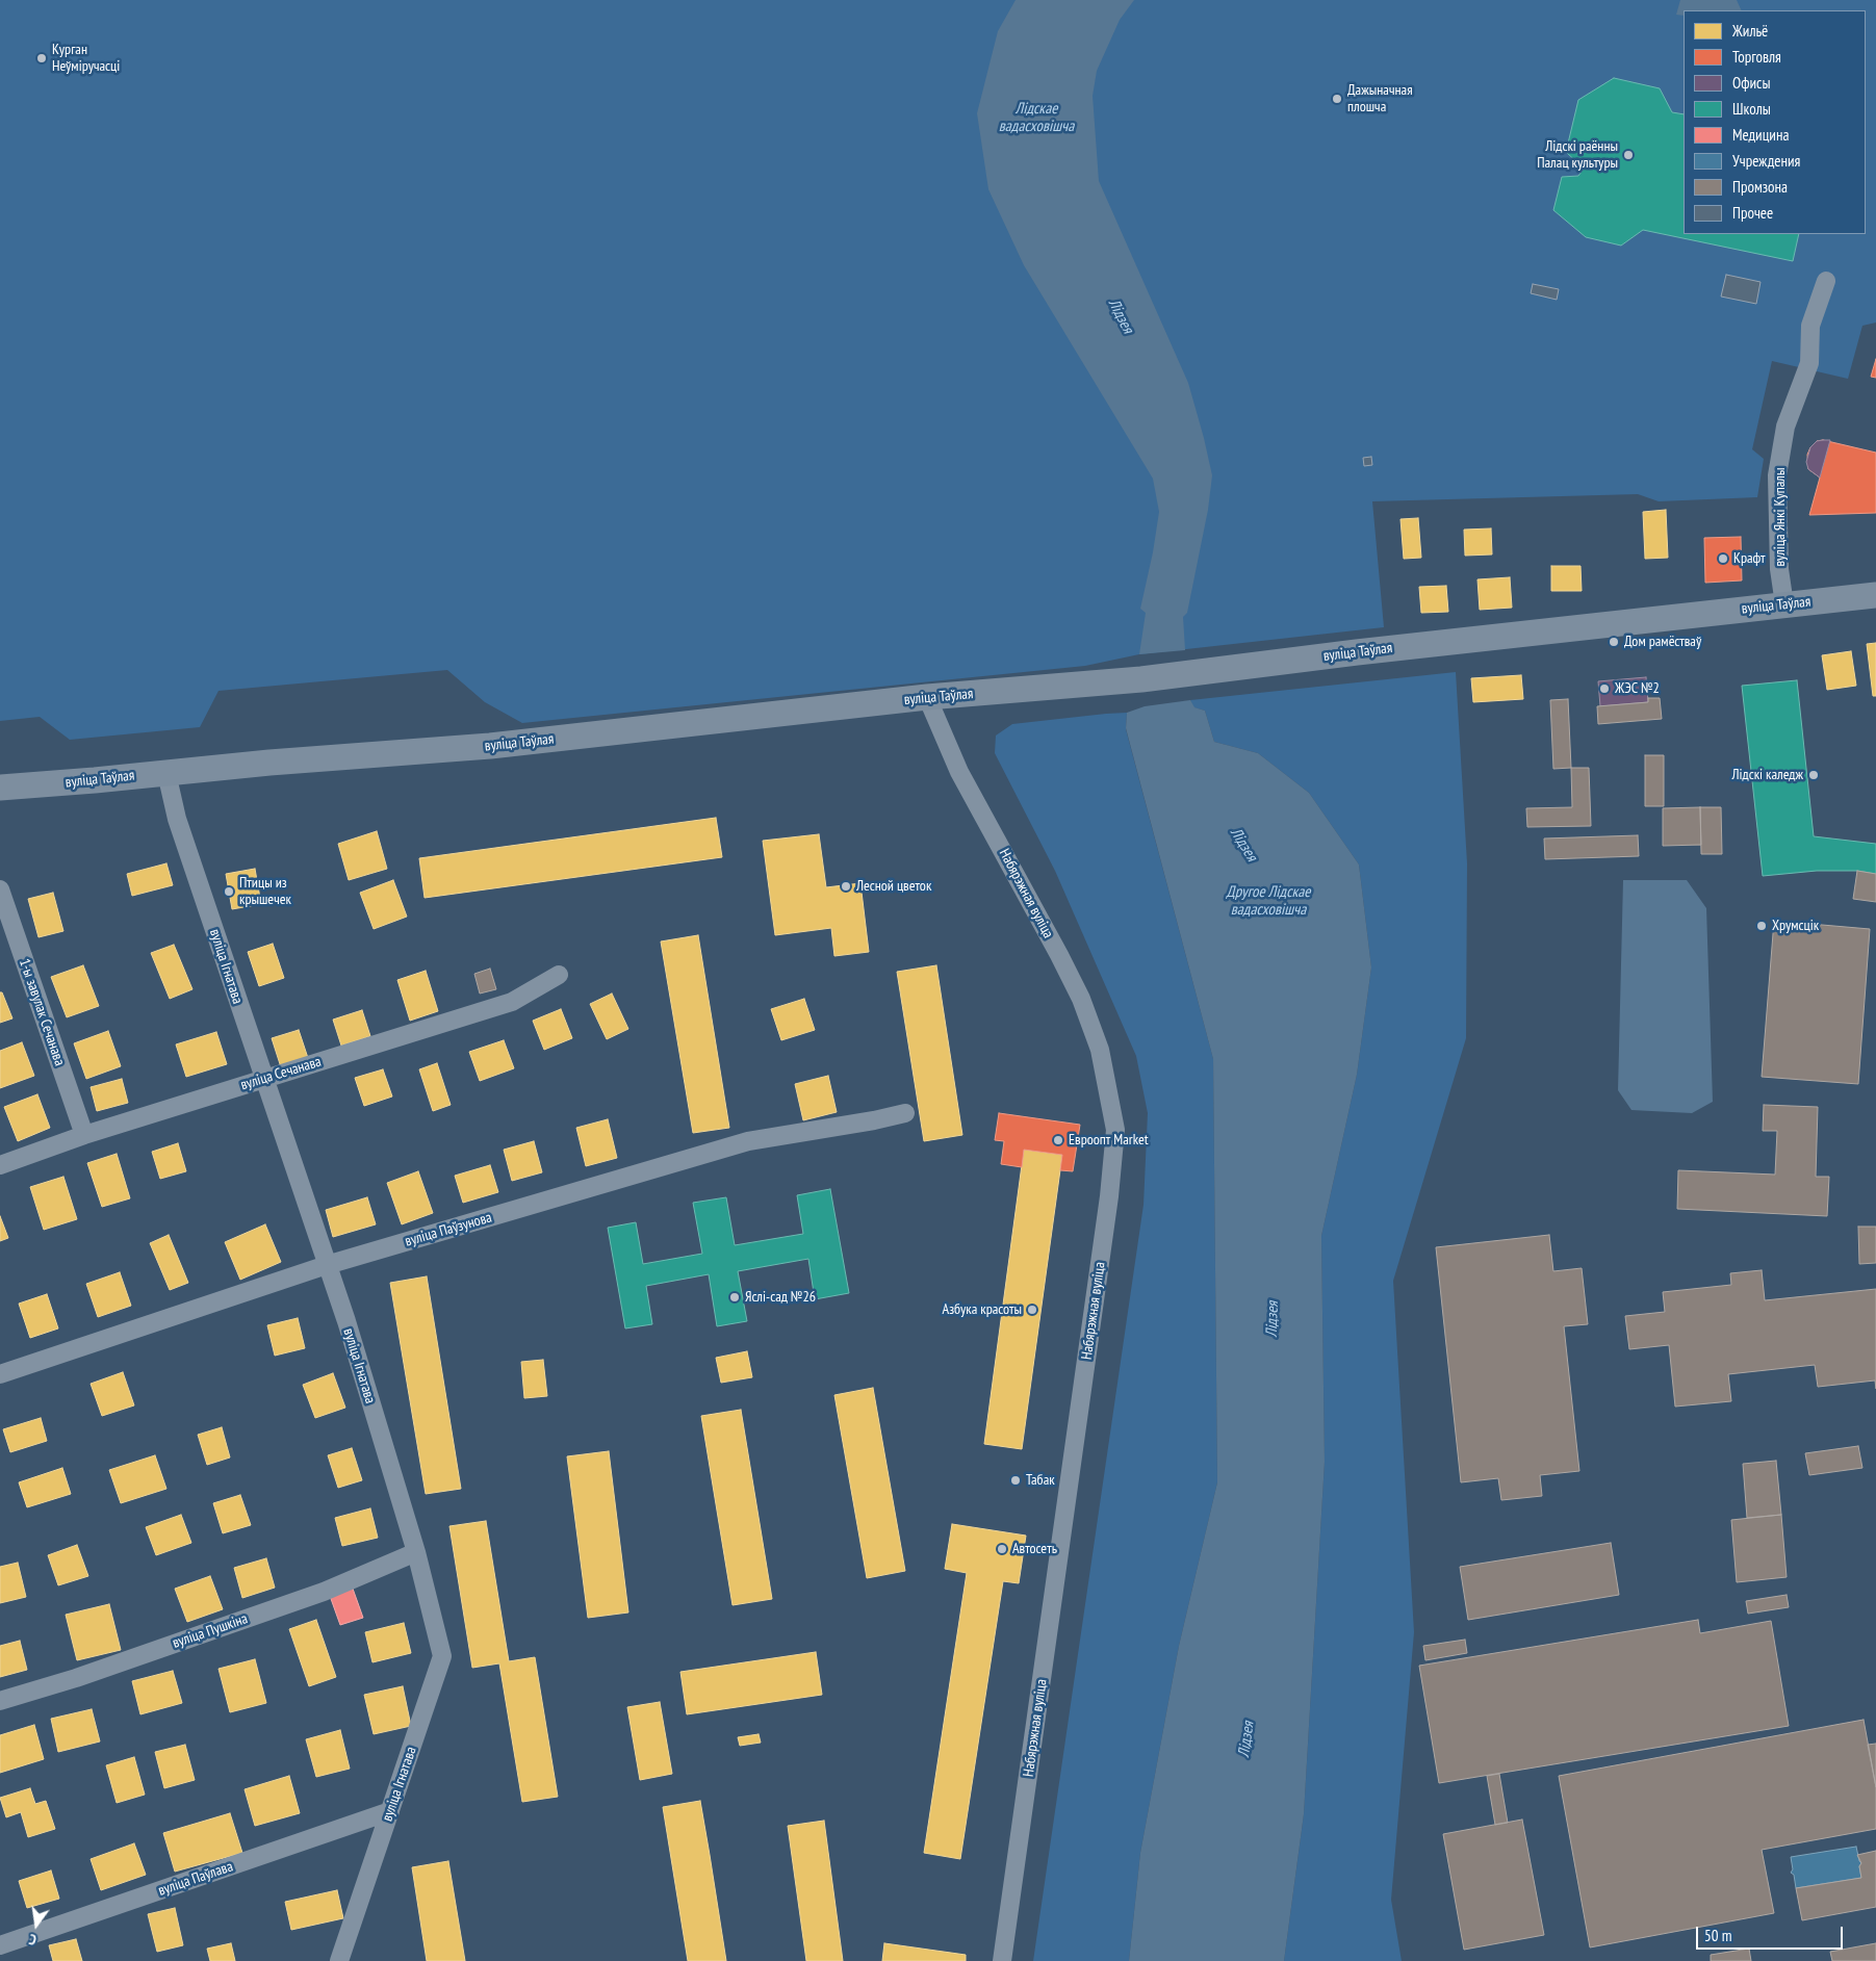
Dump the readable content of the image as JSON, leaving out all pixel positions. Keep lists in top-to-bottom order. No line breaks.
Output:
{"streets":{"main road":["вуліца Таўлая"],"street":["вуліца Янкі Купалы","Набярэжная вуліца","вуліца Ігнатава","1-ы завулак Сечанава","вуліца Сечанава","вуліца Паўзунова","вуліца Пушкіна","вуліца Паўлава"]},"crossings":[["вуліца Янкі Купалы","вуліца Таўлая"],["вуліца Таўлая","Набярэжная вуліца"],["вуліца Таўлая","вуліца Ігнатава"],["вуліца Ігнатава","вуліца Сечанава"],["вуліца Ігнатава","вуліца Паўзунова"],["вуліца Ігнатава","вуліца Пушкіна"],["вуліца Ігнатава","вуліца Паўлава"],["1-ы завулак Сечанава","вуліца Сечанава"]],"water":["Лідскае вадасховішча","Лідзея","Другое Лідскае вадасховішча"],"places":["Курган Неўміручасці","Дажыначная плошча","Лідскі раённы Палац культуры","Крафт","Дом рамёстваў","ЖЭС №2","Лідскі каледж","Лесной цветок","Птицы из крышечек","Хрумсцік","Евроопт Market","Яслі-сад №26","Азбука красоты","Табак","Автосеть"],"legend":["Жильё","Торговля","Офисы","Школы","Медицина","Учреждения","Промзона","Прочее"],"scale_bar":"50 m","north":"bottom"}
